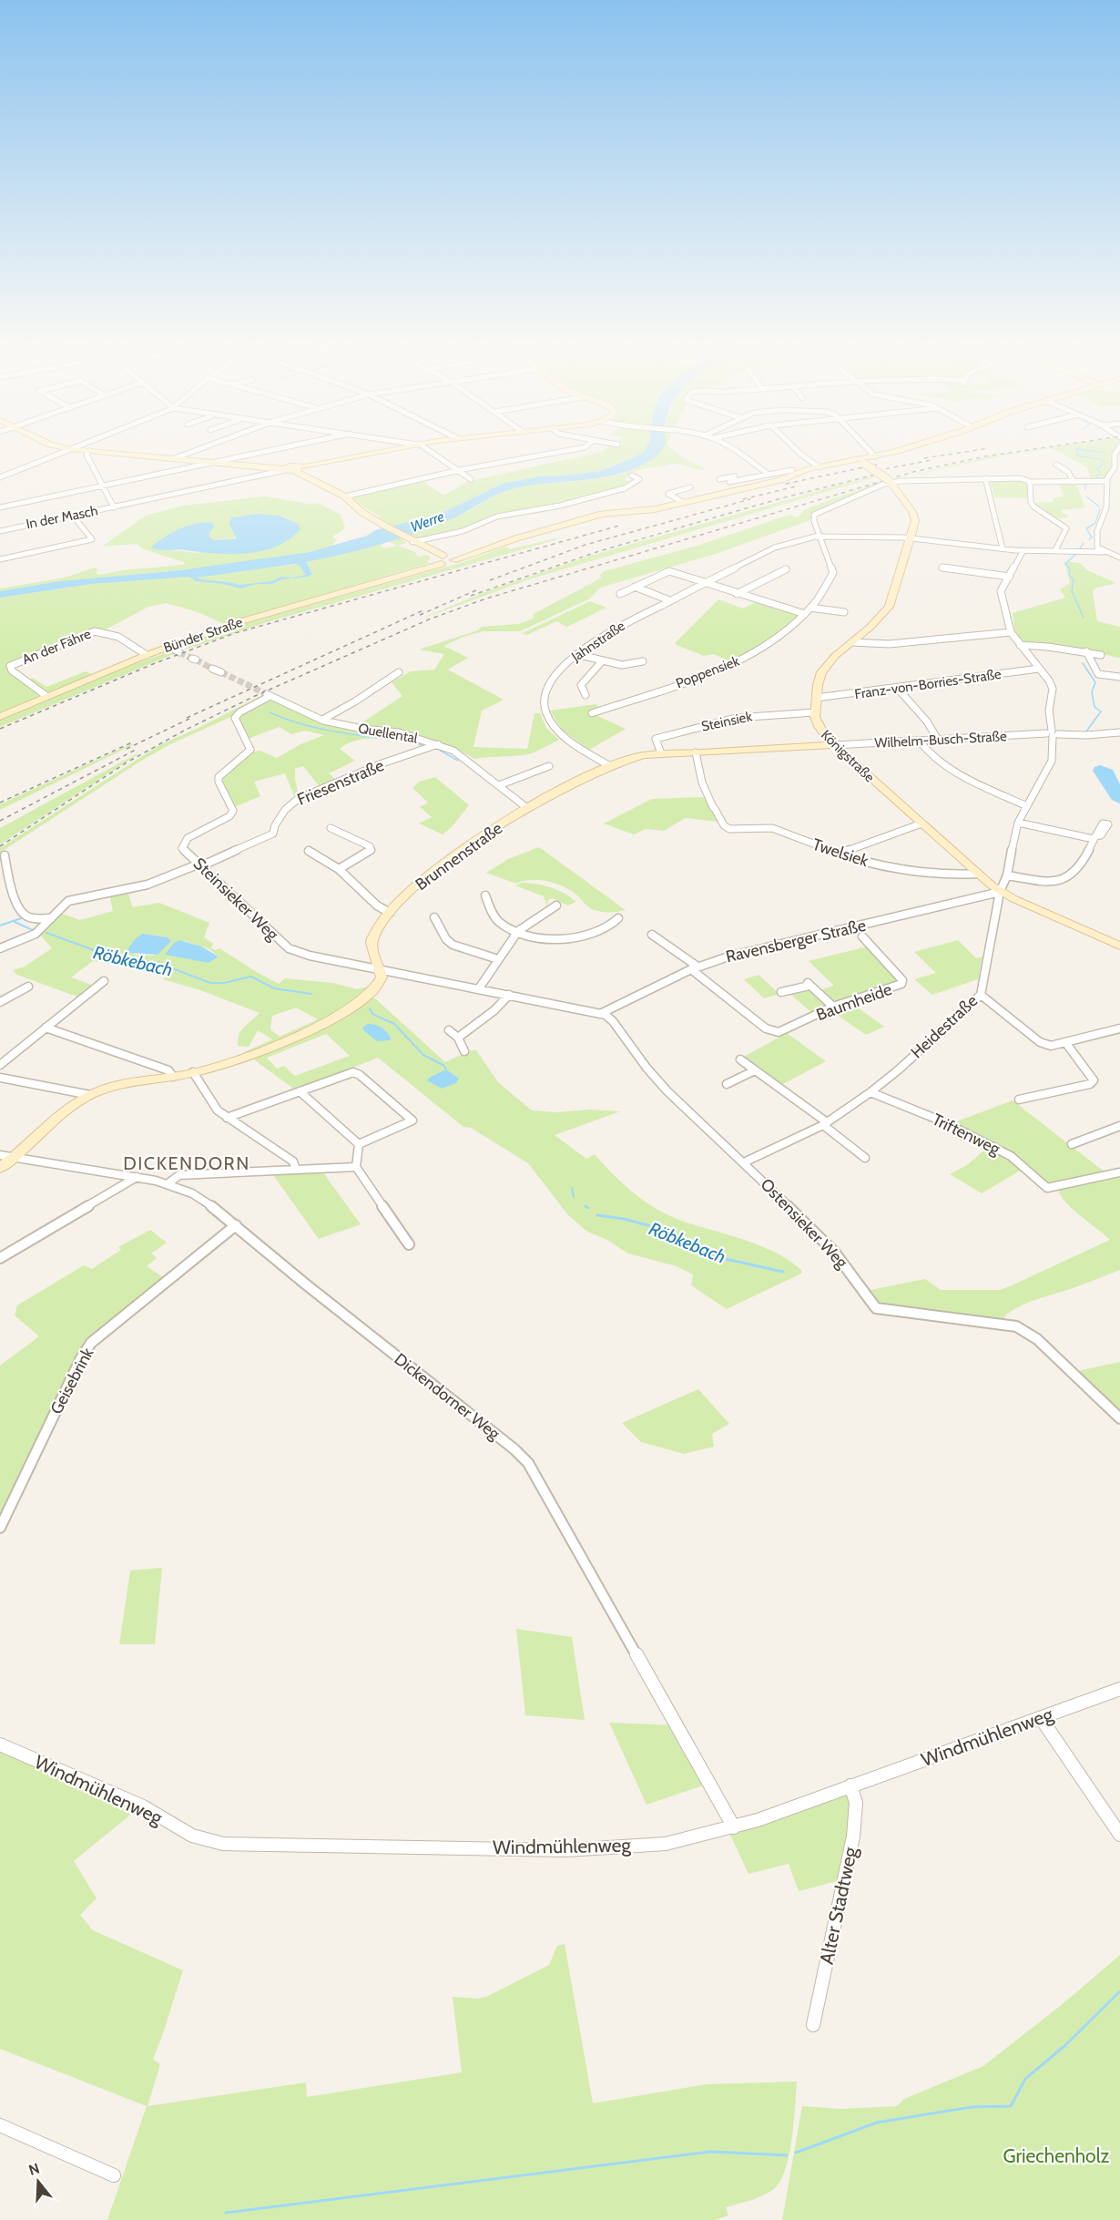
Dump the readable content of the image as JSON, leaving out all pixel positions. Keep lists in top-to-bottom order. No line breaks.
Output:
{"streets":{"main road":["Bünder Straße","Königstraße","Brunnenstraße"],"street":["In der Masch","Jahnstraße","An der Fähre","Poppensiek","Franz-von-Borries-Straße","Steinsiek","Quellental","Wilhelm-Busch-Straße","Friesenstraße","Twelsiek","Steinsieker Weg","Ravensberger Straße","Baumheide","Heidestraße","Triftenweg","Ostensieker Weg","Geisebrink","Dickendorner Weg","Windmühlenweg","Alter Stadtweg"]},"crossings":[["Bünder Straße","An der Fähre"],["Jahnstraße","Poppensiek"],["Jahnstraße","Königstraße"],["Jahnstraße","Brunnenstraße"],["Poppensiek","Königstraße"],["Franz-von-Borries-Straße","Königstraße"],["Franz-von-Borries-Straße","Heidestraße"],["Steinsiek","Königstraße"],["Steinsiek","Brunnenstraße"],["Quellental","Friesenstraße"],["Quellental","Brunnenstraße"],["Quellental","Steinsieker Weg"],["Wilhelm-Busch-Straße","Königstraße"],["Wilhelm-Busch-Straße","Brunnenstraße"],["Wilhelm-Busch-Straße","Heidestraße"],["Königstraße","Twelsiek"],["Königstraße","Brunnenstraße"],["Königstraße","Ravensberger Straße"],["Königstraße","Heidestraße"],["Friesenstraße","Steinsieker Weg"],["Twelsiek","Brunnenstraße"],["Brunnenstraße","Steinsieker Weg"],["Steinsieker Weg","Ravensberger Straße"],["Steinsieker Weg","Ostensieker Weg"],["Ravensberger Straße","Baumheide"],["Ravensberger Straße","Heidestraße"],["Ravensberger Straße","Ostensieker Weg"],["Heidestraße","Triftenweg"],["Heidestraße","Ostensieker Weg"],["Geisebrink","Dickendorner Weg"],["Dickendorner Weg","Windmühlenweg"],["Windmühlenweg","Alter Stadtweg"]],"districts":["DICKENDORN"],"water":["Werre","Röbkebach"],"parks":["Griechenholz"],"north":"top"}
